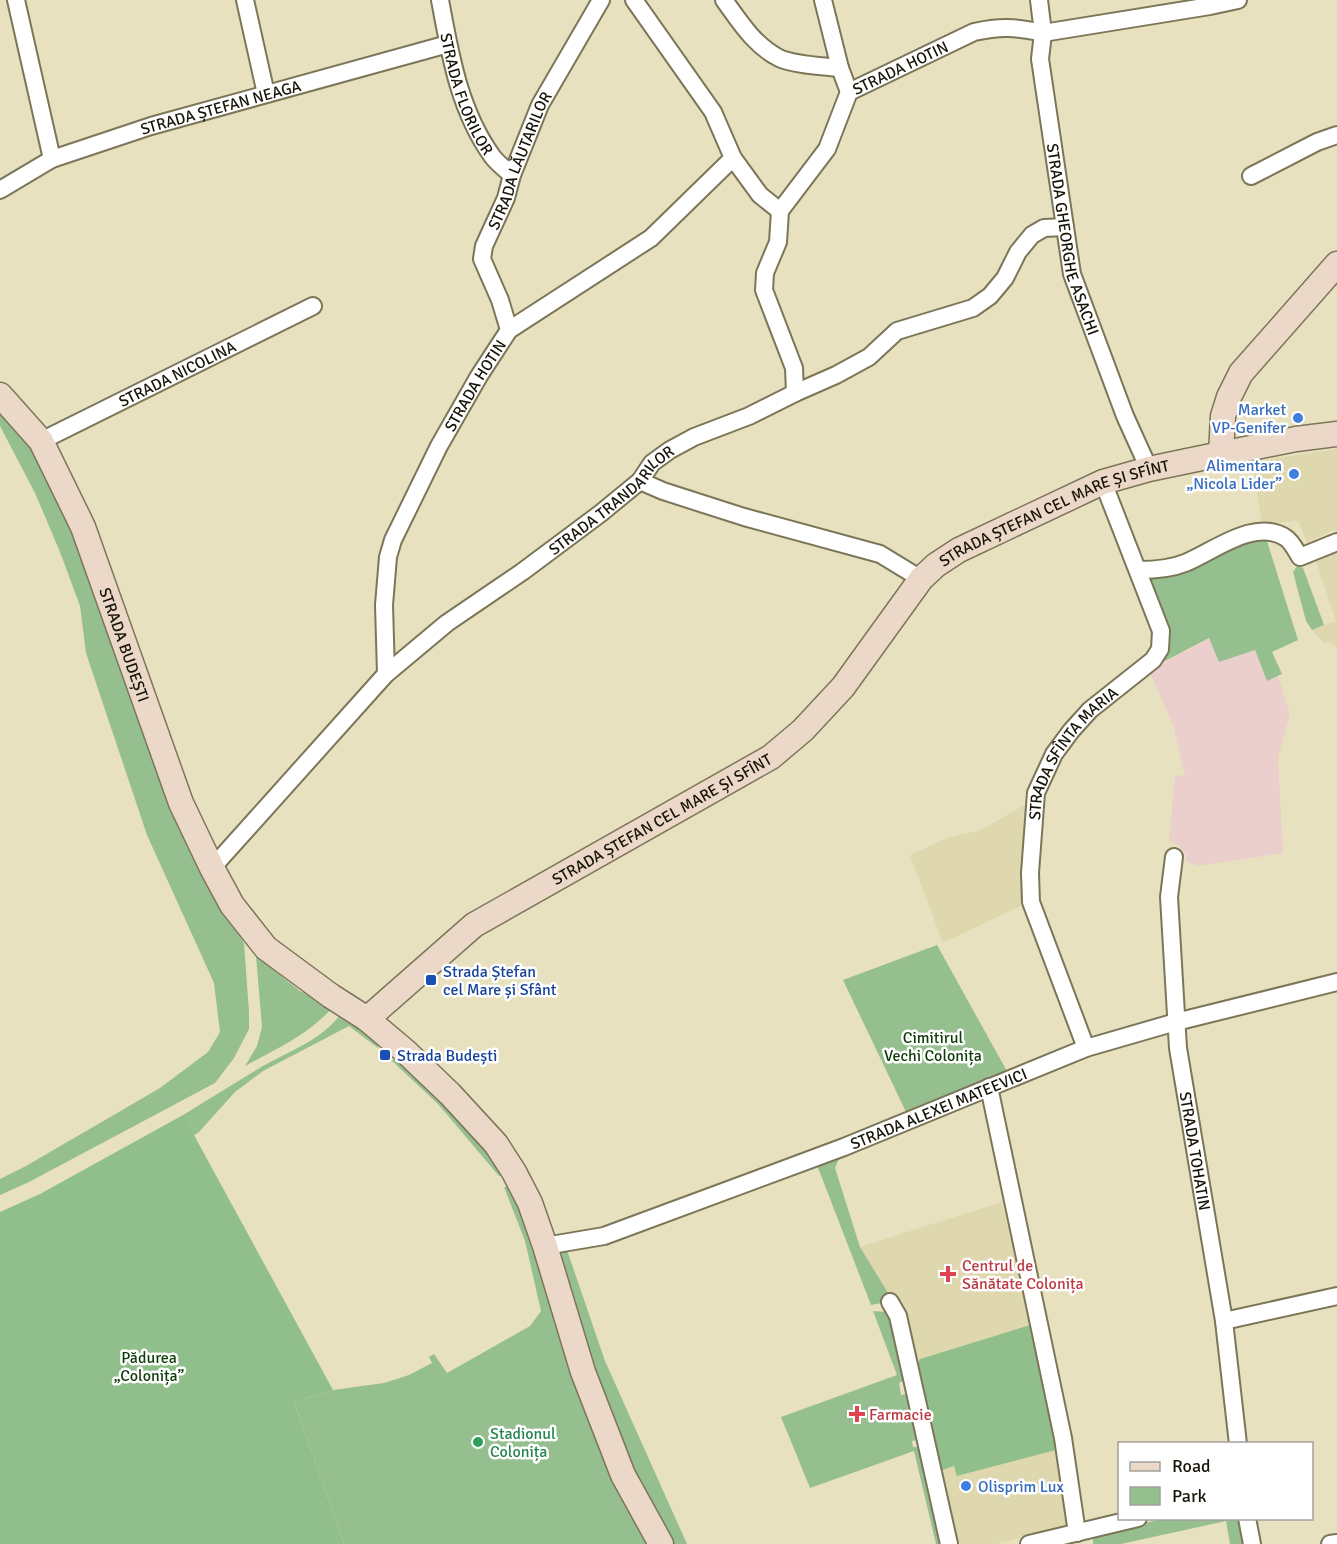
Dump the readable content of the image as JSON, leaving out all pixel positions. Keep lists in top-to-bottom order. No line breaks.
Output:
{"streets":{"street":["STRADA HOTIN","STRADA FLORILOR","STRADA ȘTEFAN NEAGA","STRADA LĂUTARILOR","STRADA GHEORGHE ASACHI","STRADA NICOLINA","STRADA TRANDARILOR","STRADA ȘTEFAN CEL MARE ȘI SFÎNT","STRADA BUDEȘTI","STRADA SFÎNTA MARIA","STRADA ALEXEI MATEEVICI","STRADA TOHATIN"]},"crossings":[["STRADA HOTIN","STRADA LĂUTARILOR"],["STRADA HOTIN","STRADA GHEORGHE ASACHI"],["STRADA HOTIN","STRADA TRANDARILOR"],["STRADA FLORILOR","STRADA ȘTEFAN NEAGA"],["STRADA FLORILOR","STRADA LĂUTARILOR"],["STRADA GHEORGHE ASACHI","STRADA TRANDARILOR"],["STRADA GHEORGHE ASACHI","STRADA ȘTEFAN CEL MARE ȘI SFÎNT"],["STRADA NICOLINA","STRADA BUDEȘTI"],["STRADA TRANDARILOR","STRADA ȘTEFAN CEL MARE ȘI SFÎNT"],["STRADA TRANDARILOR","STRADA BUDEȘTI"],["STRADA ȘTEFAN CEL MARE ȘI SFÎNT","STRADA BUDEȘTI"],["STRADA ȘTEFAN CEL MARE ȘI SFÎNT","STRADA SFÎNTA MARIA"],["STRADA BUDEȘTI","STRADA ALEXEI MATEEVICI"],["STRADA SFÎNTA MARIA","STRADA ALEXEI MATEEVICI"],["STRADA ALEXEI MATEEVICI","STRADA TOHATIN"]],"parks":["Cimitirul Vechi Colonița","Pădurea „Colonița”"],"places":{"other":["Market VP-Genifer","Alimentara „Nicola Lider”","Stadionul Colonița","Olisprim Lux"],"transit":["Strada Ștefan cel Mare și Sfânt","Strada Budești"],"health":["Centrul de Sănătate Colonița","Farmacie"]},"legend":["Road","Park"]}
